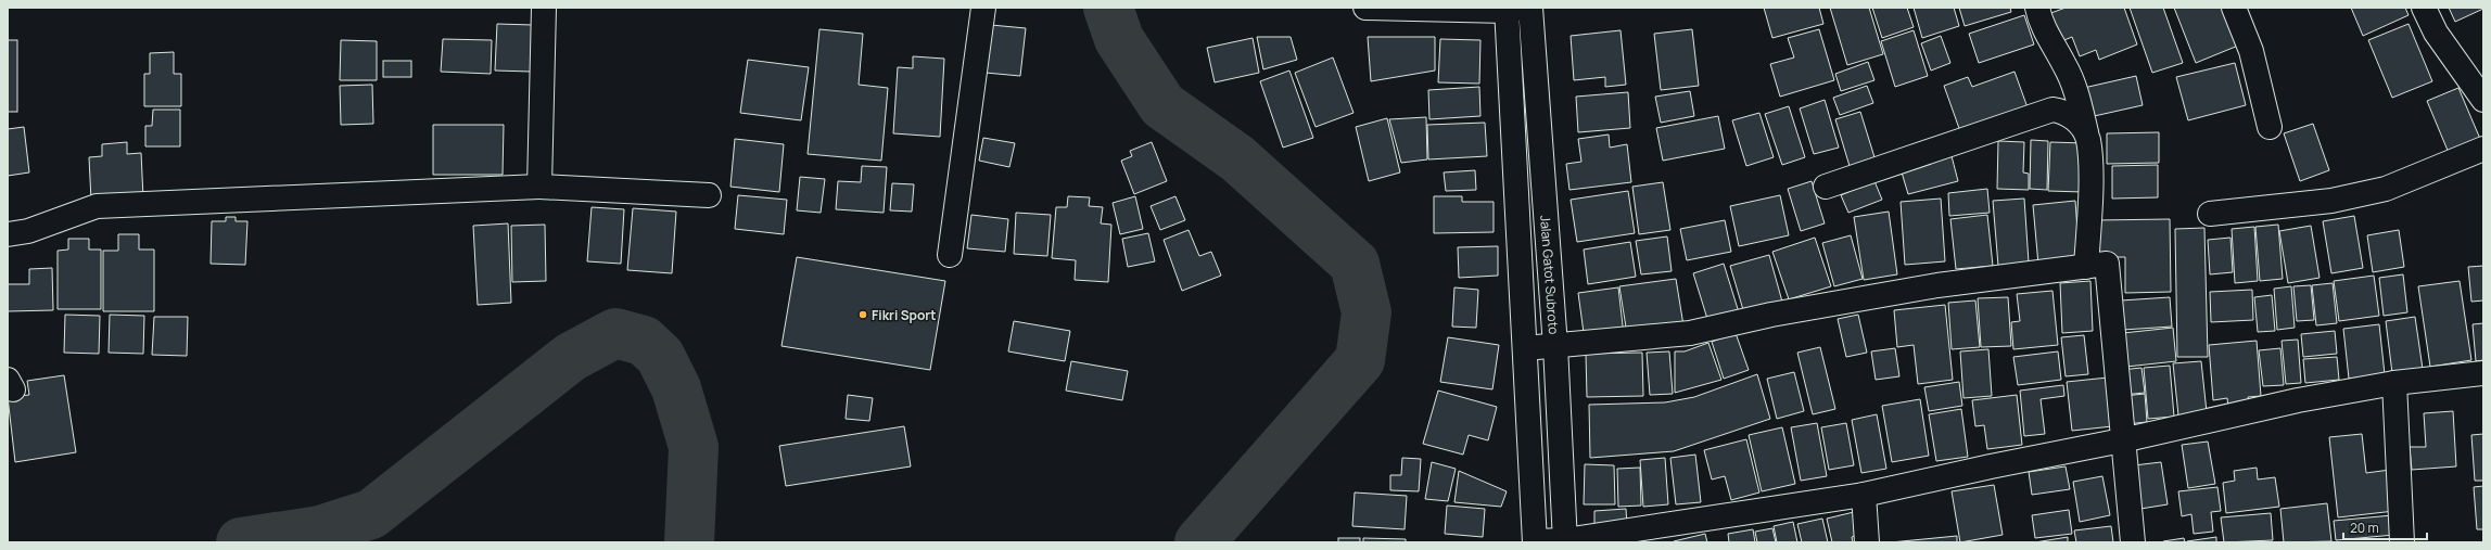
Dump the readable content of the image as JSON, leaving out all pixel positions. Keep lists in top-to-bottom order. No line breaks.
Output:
{"streets":{"street":["Jalan Gatot Subroto"]},"places":["Fikri Sport"],"scale_bar":"20 m"}
